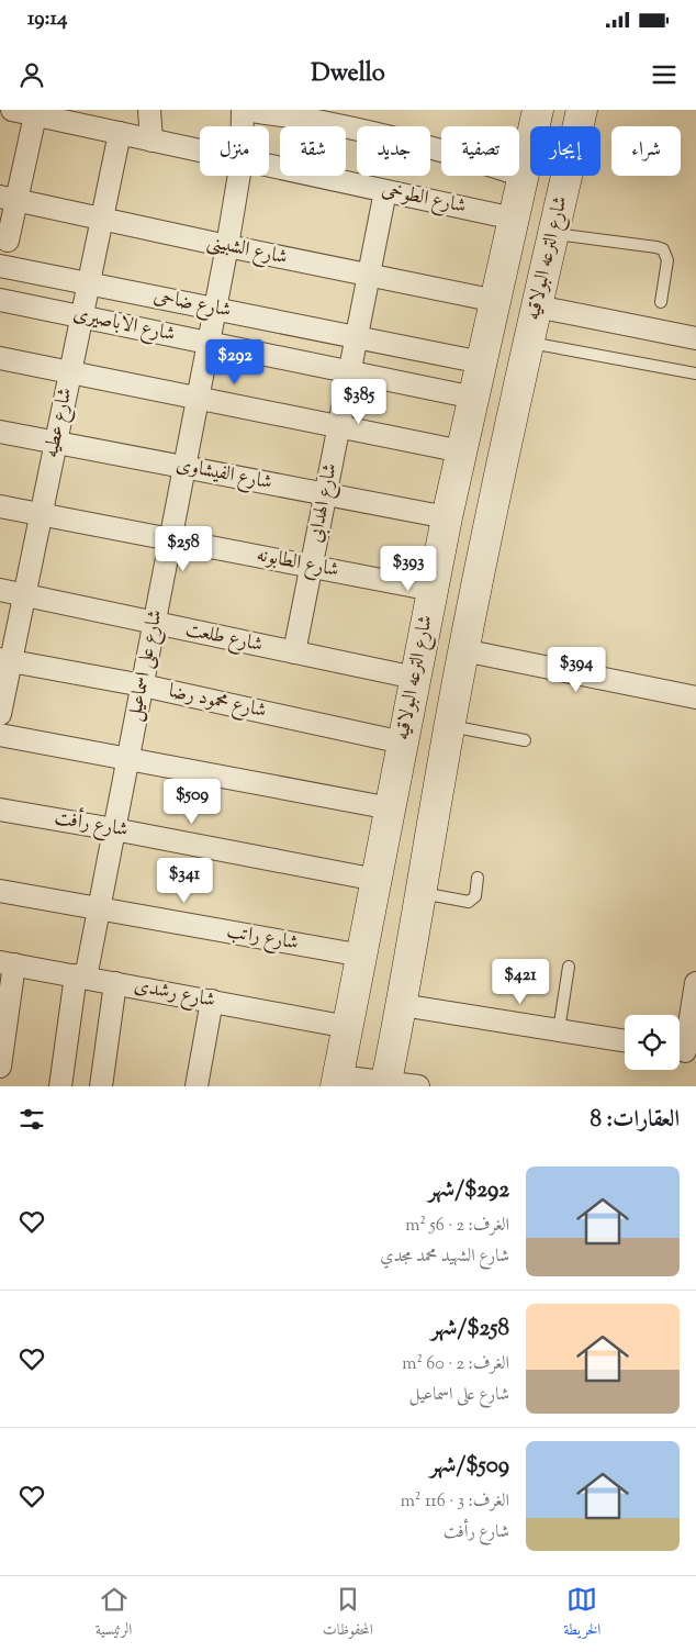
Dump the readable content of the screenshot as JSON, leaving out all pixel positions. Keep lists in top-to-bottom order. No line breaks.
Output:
{"streets":{"street":["شارع الطوخى","شارع الشبينى","شارع الترعه البولاقيه","شارع ضاحى","شارع الاباصيرى","شارع عطيه","شارع الفيشاوى","شارع الهدابى","شارع الطابونه","شارع طلعت","شارع على اسماعيل","شارع محمود رضا","شارع رأفت","شارع راتب","شارع رشدى"]},"crossings":[["شارع الطوخى","شارع الترعه البولاقيه"],["شارع الطوخى","شارع عطيه"],["شارع الطوخى","شارع الهدابى"],["شارع الشبينى","شارع الترعه البولاقيه"],["شارع الشبينى","شارع عطيه"],["شارع الشبينى","شارع الهدابى"],["شارع الشبينى","شارع على اسماعيل"],["شارع الترعه البولاقيه","شارع ضاحى"],["شارع الترعه البولاقيه","شارع الاباصيرى"],["شارع الترعه البولاقيه","شارع الفيشاوى"],["شارع الترعه البولاقيه","شارع الطابونه"],["شارع الترعه البولاقيه","شارع طلعت"],["شارع الترعه البولاقيه","شارع محمود رضا"],["شارع الترعه البولاقيه","شارع رأفت"],["شارع الترعه البولاقيه","شارع راتب"],["شارع الترعه البولاقيه","شارع رشدى"],["شارع ضاحى","شارع عطيه"],["شارع ضاحى","شارع الهدابى"],["شارع ضاحى","شارع على اسماعيل"],["شارع الاباصيرى","شارع عطيه"],["شارع الاباصيرى","شارع الهدابى"],["شارع الاباصيرى","شارع على اسماعيل"],["شارع عطيه","شارع الفيشاوى"],["شارع عطيه","شارع الطابونه"],["شارع عطيه","شارع طلعت"],["شارع عطيه","شارع محمود رضا"],["شارع الفيشاوى","شارع الهدابى"],["شارع الفيشاوى","شارع على اسماعيل"],["شارع الهدابى","شارع الطابونه"],["شارع الهدابى","شارع طلعت"],["شارع الطابونه","شارع على اسماعيل"],["شارع طلعت","شارع على اسماعيل"],["شارع على اسماعيل","شارع محمود رضا"],["شارع على اسماعيل","شارع رأفت"],["شارع على اسماعيل","شارع راتب"],["شارع على اسماعيل","شارع رشدى"]],"page":{"status":"19:14","header":"Dwello","chip":["شراء","إيجار","تصفية","جديد","شقة","منزل"],"price":["$292","$385","$258","$393","$394","$509","$341","$421"],"heading":"العقارات: 8","list":[{"name":"$292/شهر","note":"الغرف: 2 · 56 m² · شارع الشهيد محمد مجدي"},{"name":"$258/شهر","note":"الغرف: 2 · 60 m² · شارع على اسماعيل"},{"name":"$509/شهر","note":"الغرف: 3 · 116 m² · شارع رأفت"}],"tabs":["الخريطة","المحفوظات","الرئيسية"]}}
